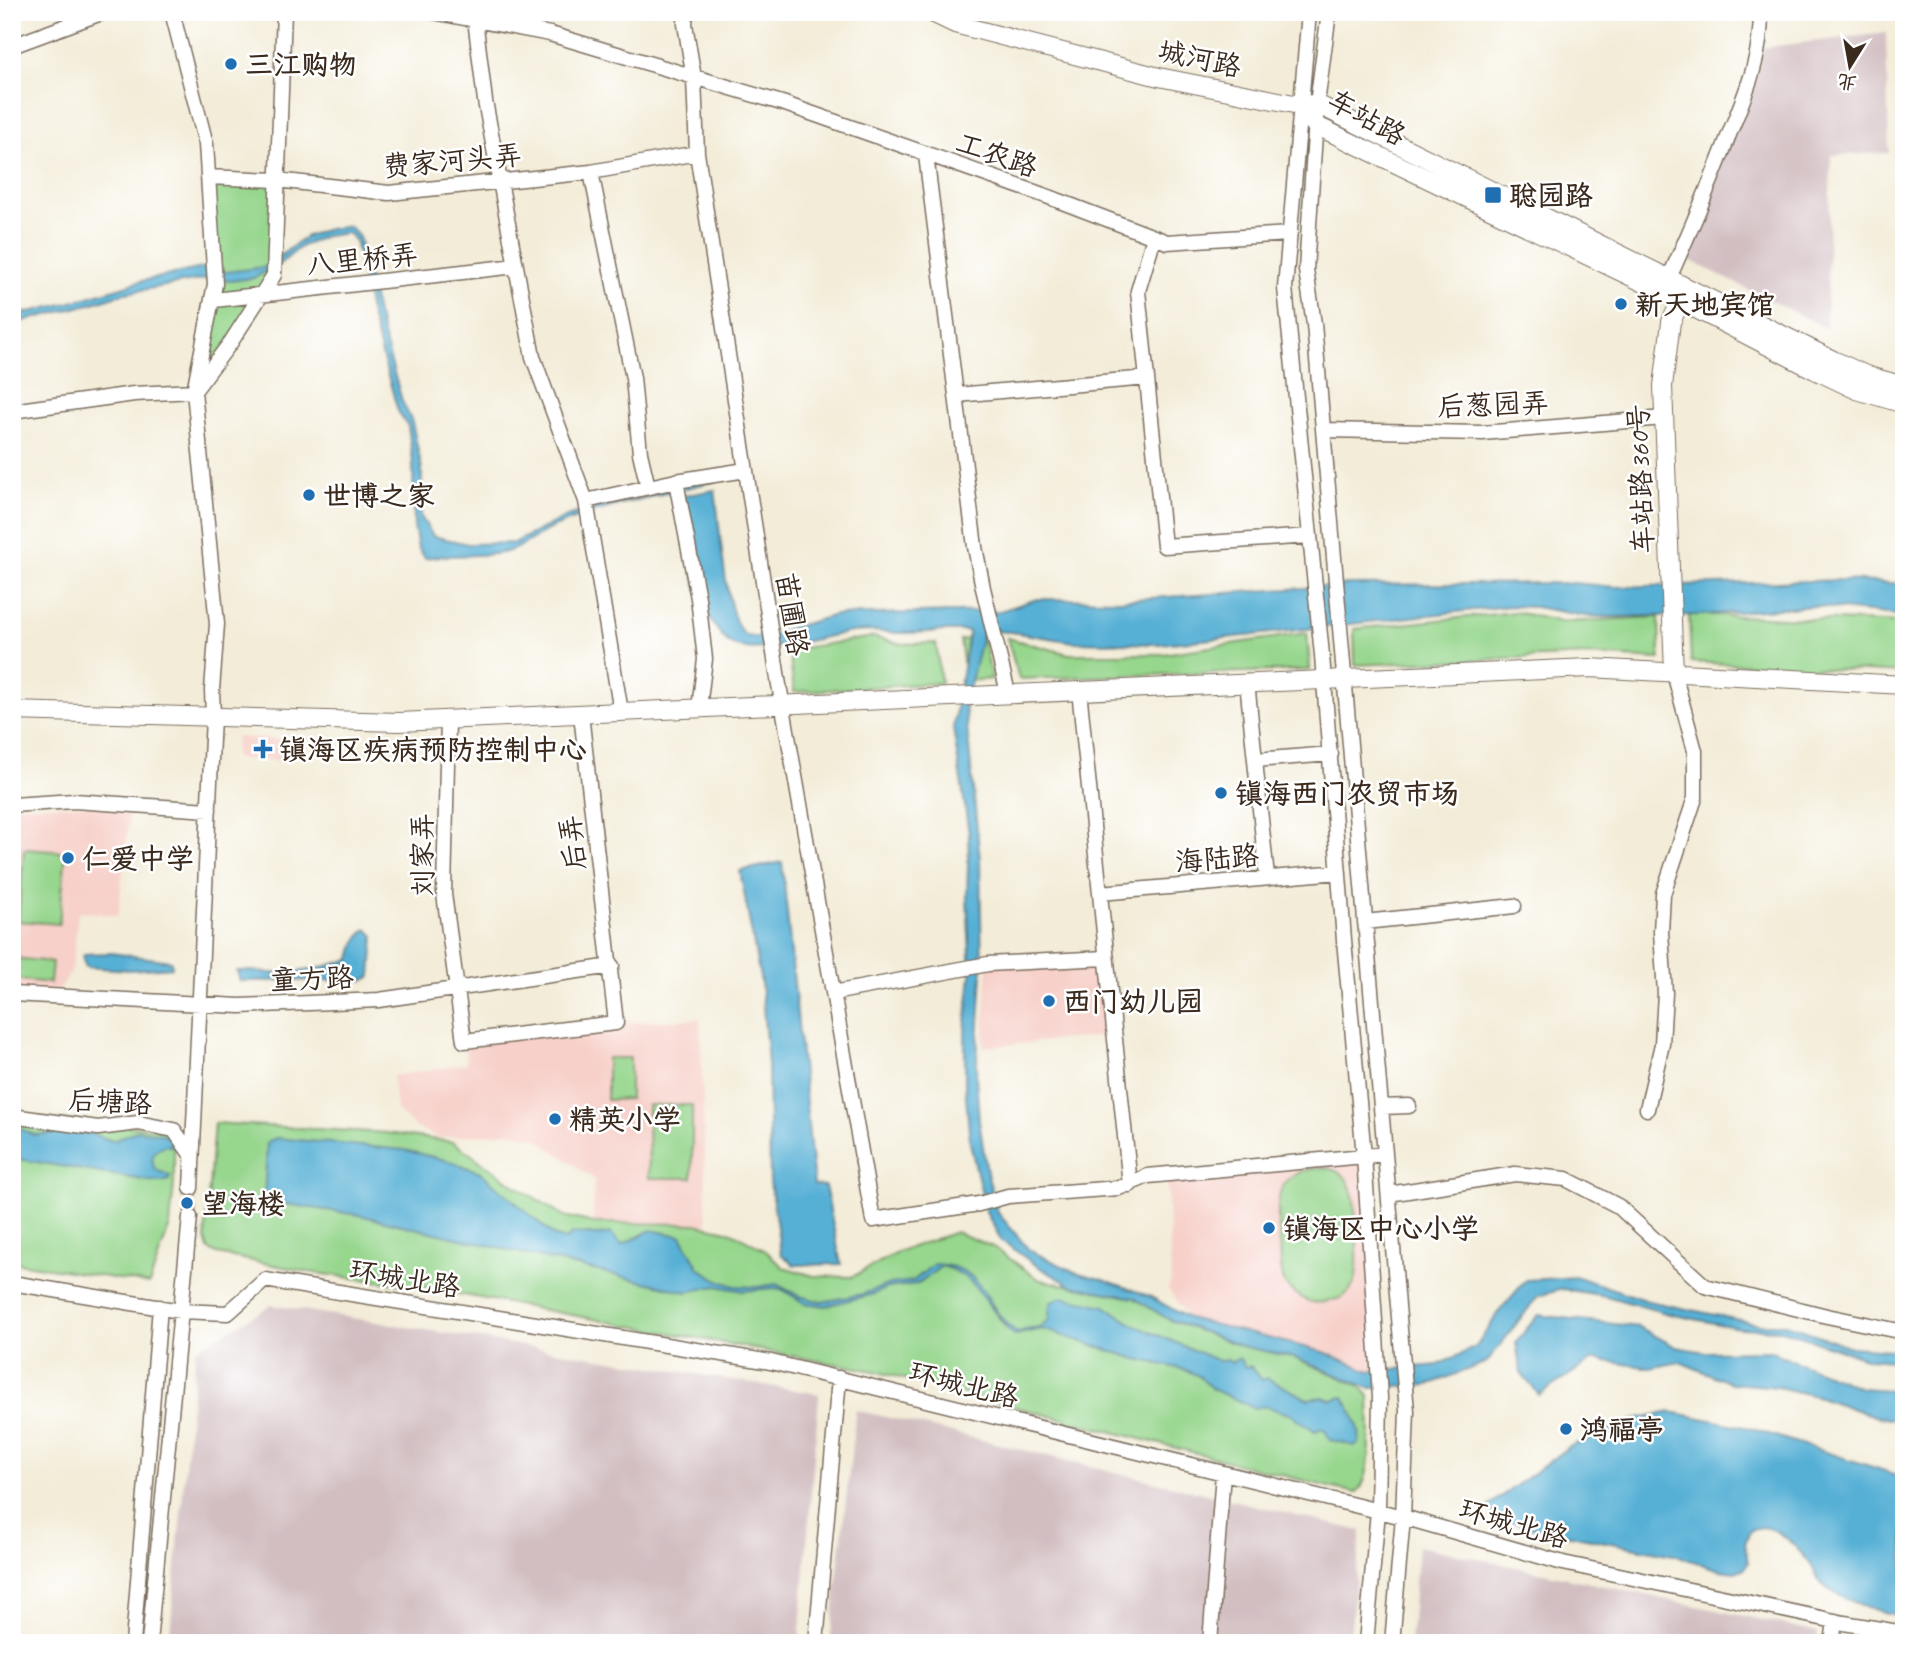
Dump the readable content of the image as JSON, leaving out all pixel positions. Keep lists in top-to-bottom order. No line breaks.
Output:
{"streets":{"main road":["城河路","车站路","车站路360号"],"street":["工农路","费家河头弄","八里桥弄","后葱园弄","苗圃路","后弄","刘家弄","海陆路","童方路","后塘路","环城北路"]},"crossings":[["城河路","车站路"],["车站路","车站路360号"],["工农路","苗圃路"],["费家河头弄","苗圃路"],["后葱园弄","车站路360号"],["后弄","刘家弄"],["后弄","童方路"],["刘家弄","童方路"]],"places":{"other":["三江购物","新天地宾馆","世博之家","镇海西门农贸市场","仁爱中学","西门幼儿园","精英小学","望海楼","镇海区中心小学","鸿福亭"],"transit":["聪园路"],"health":["镇海区疾病预防控制中心"]},"north":"bottom"}
